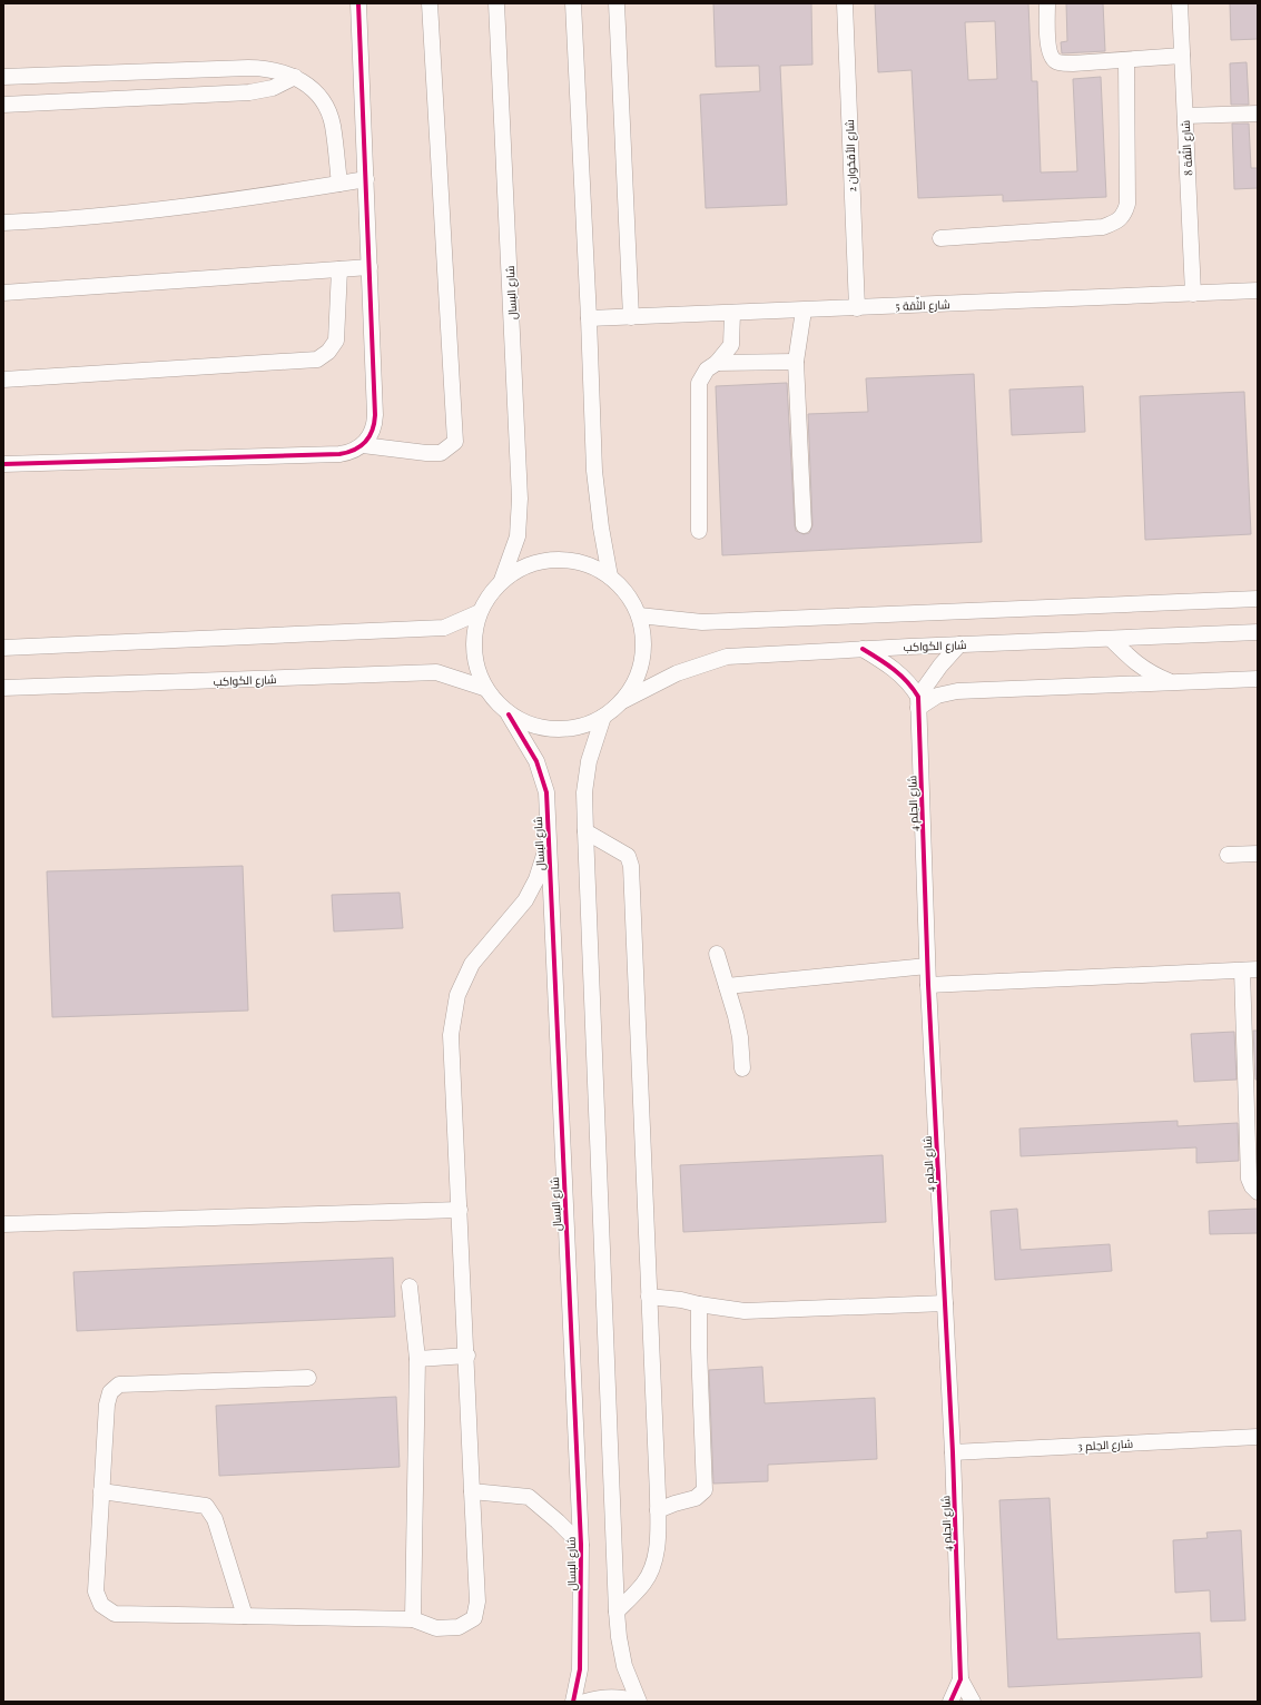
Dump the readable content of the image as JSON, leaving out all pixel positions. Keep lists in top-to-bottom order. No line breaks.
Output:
{"streets":{"street":["شارع الثِّقة 8","شارع الأقحُوان 2","شارع البسال","شارع الثِّقة 5","شارع الكَواكِب","شارع الحِلم 4","شارع الحِلم 3"]},"crossings":[["شارع الثِّقة 8","شارع الثِّقة 5"],["شارع الأقحُوان 2","شارع الثِّقة 5"],["شارع الحِلم 4","شارع الحِلم 3"]]}
